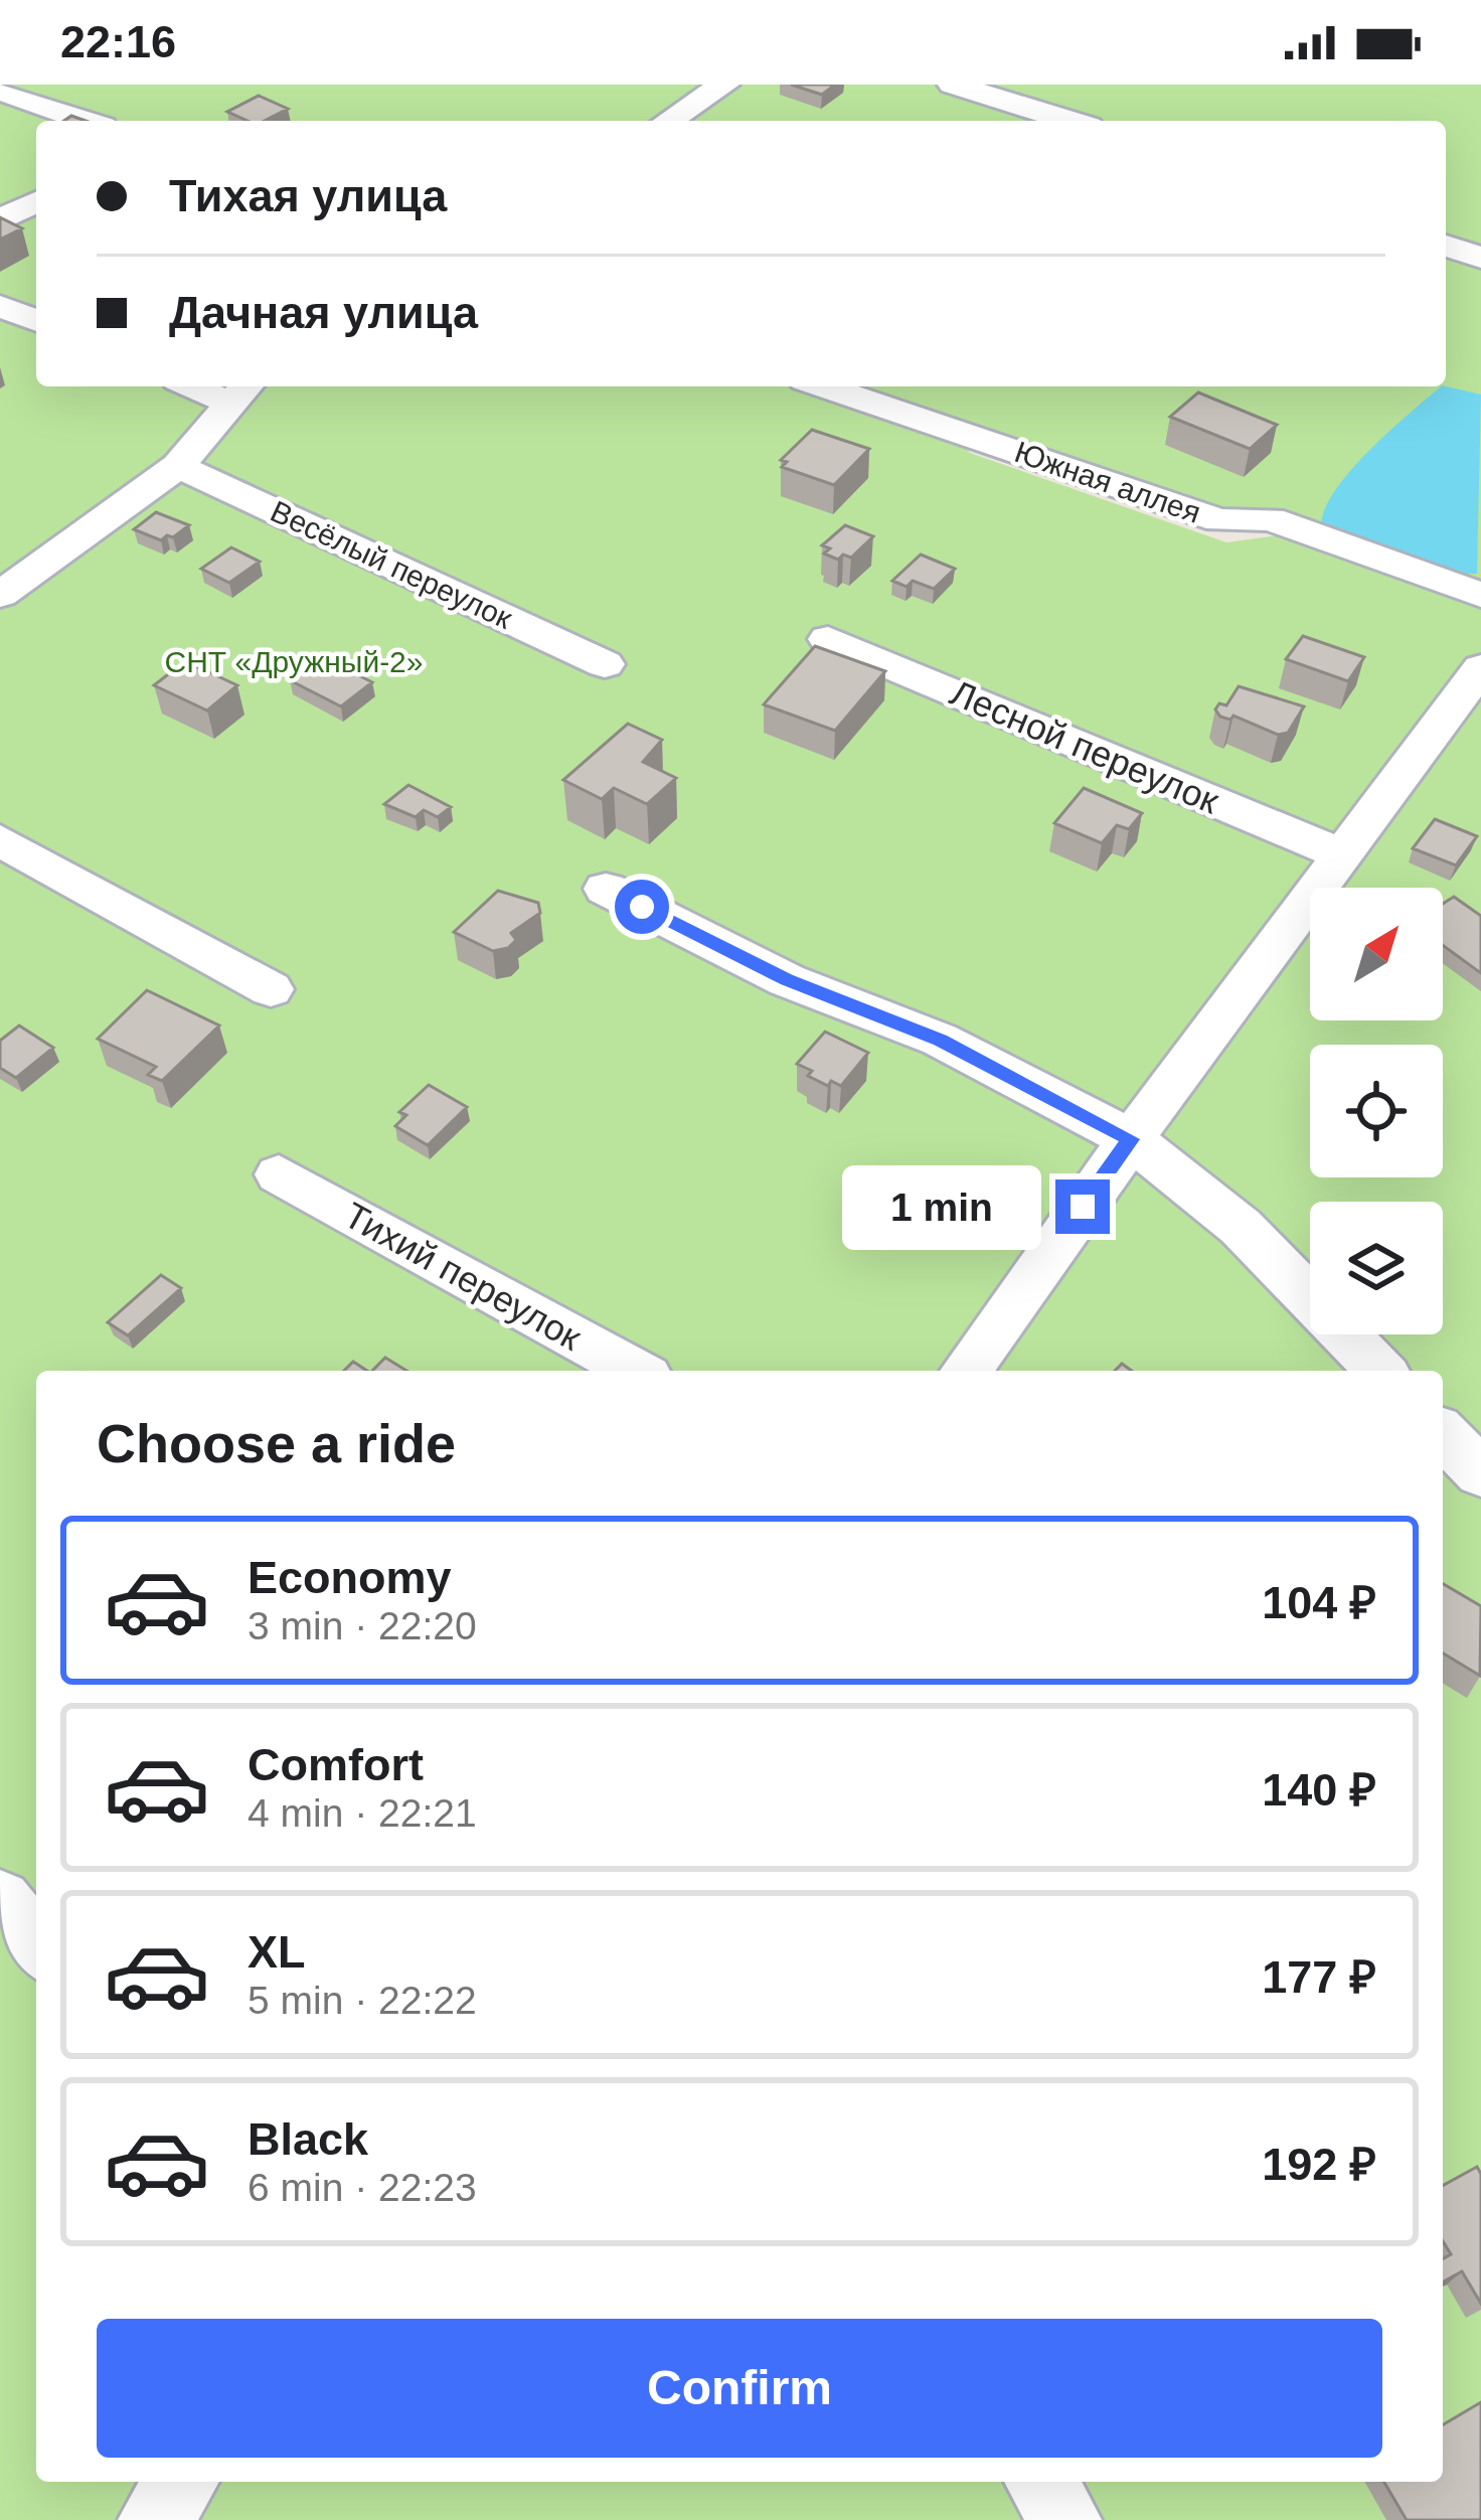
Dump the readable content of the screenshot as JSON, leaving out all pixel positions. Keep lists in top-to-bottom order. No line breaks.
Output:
{"streets":{"street":["Южная аллея","Весёлый переулок","Лесной переулок","Тихий переулок"]},"parks":["СНТ «Дружный-2»"],"north":"top right","page":{"status":"22:16","banner":["Тихая улица","Дачная улица"],"bubble":"1 min","heading":"Choose a ride","list":[{"name":"Economy","note":"3 min · 22:20","value":"104 ₽"},{"name":"Comfort","note":"4 min · 22:21","value":"140 ₽"},{"name":"XL","note":"5 min · 22:22","value":"177 ₽"},{"name":"Black","note":"6 min · 22:23","value":"192 ₽"}],"buttons":"Confirm"}}
